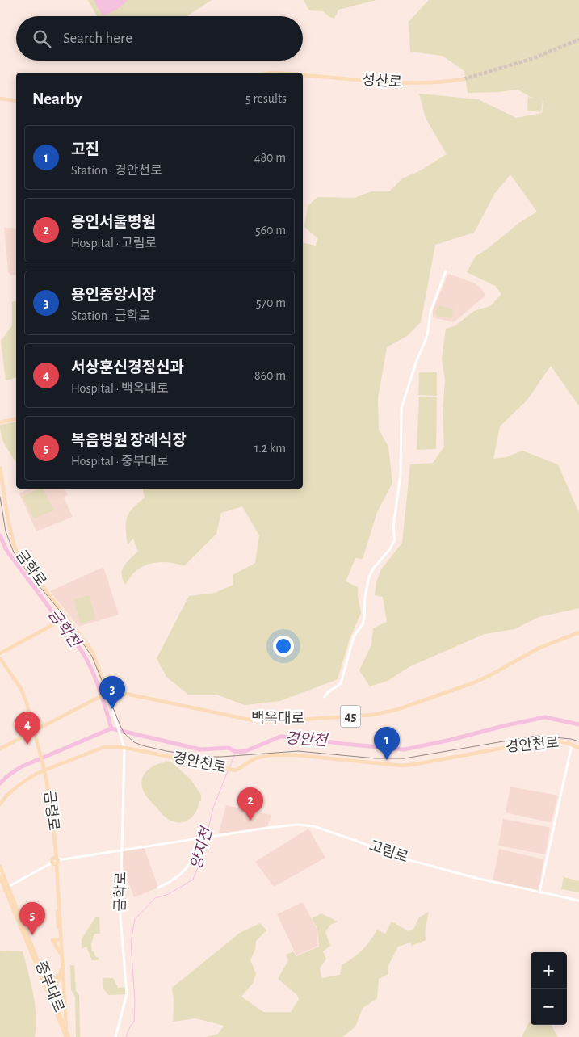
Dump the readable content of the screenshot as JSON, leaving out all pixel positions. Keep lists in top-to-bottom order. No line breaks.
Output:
{"streets":{"main road":["성산로","금학로","45","백옥대로","경안천로","금령로","중부대로"],"street":["고림로"]},"crossings":[["금학로","백옥대로"],["금학로","경안천로"],["금학로","고림로"],["백옥대로","금령로"],["경안천로","금령로"],["금령로","고림로"]],"water":["금학천","경안천","양지천"],"page":{"search":"Search here","heading":["Nearby","5 results"],"list":[{"mark":"1","name":"고진","note":"Station · 경안천로","value":"480 m"},{"mark":"2","name":"용인서울병원","note":"Hospital · 고림로","value":"560 m"},{"mark":"3","name":"용인중앙시장","note":"Station · 금학로","value":"570 m"},{"mark":"4","name":"서상훈신경정신과","note":"Hospital · 백옥대로","value":"860 m"},{"mark":"5","name":"복음병원 장례식장","note":"Hospital · 중부대로","value":"1.2 km"}],"pins":["3","4","1","2","5"],"map_buttons":["+","−"]}}
